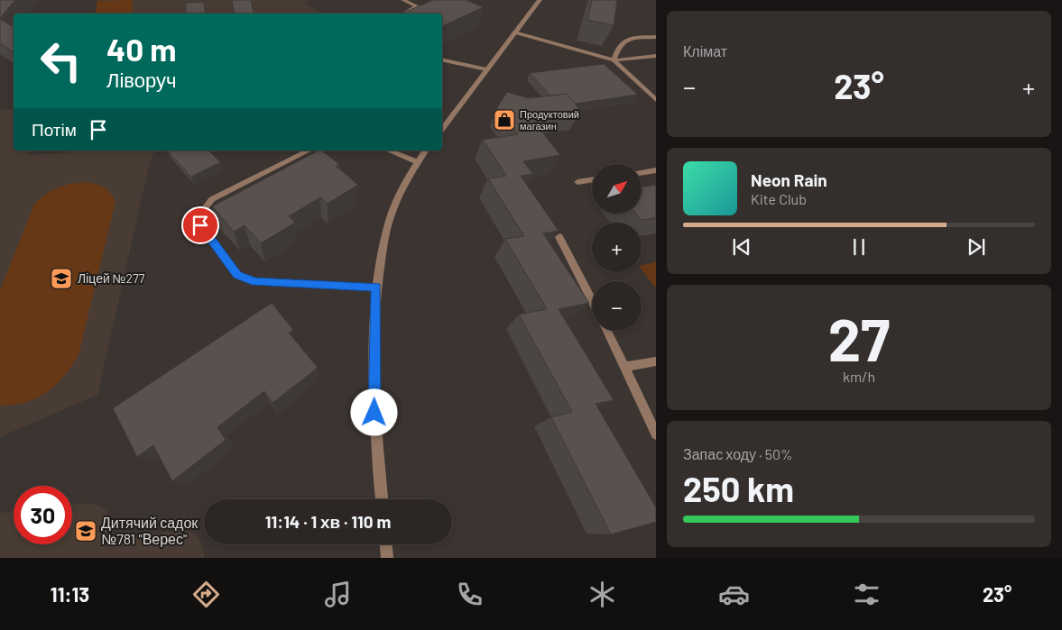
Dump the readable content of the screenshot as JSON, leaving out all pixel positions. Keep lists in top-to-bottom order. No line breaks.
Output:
{"places":{"shop":["Продуктовий магазин"],"school or university":["Ліцей №277","Дитячий садок №781 \"Верес\""]},"north":"top right","page":{"tile":["Клімат",["27","km/h"],["Запас ходу · 50%","250 km"]],"turn":["40 m","Ліворуч"],"heat":["−","23°","+"],"then":"Потім","song":["Neon Rain","Kite Club"],"map_buttons":["+","−"],"limit":"30","trip":"11:14 · 1 хв · 110 m","tabs":["11:13","23°"]}}
